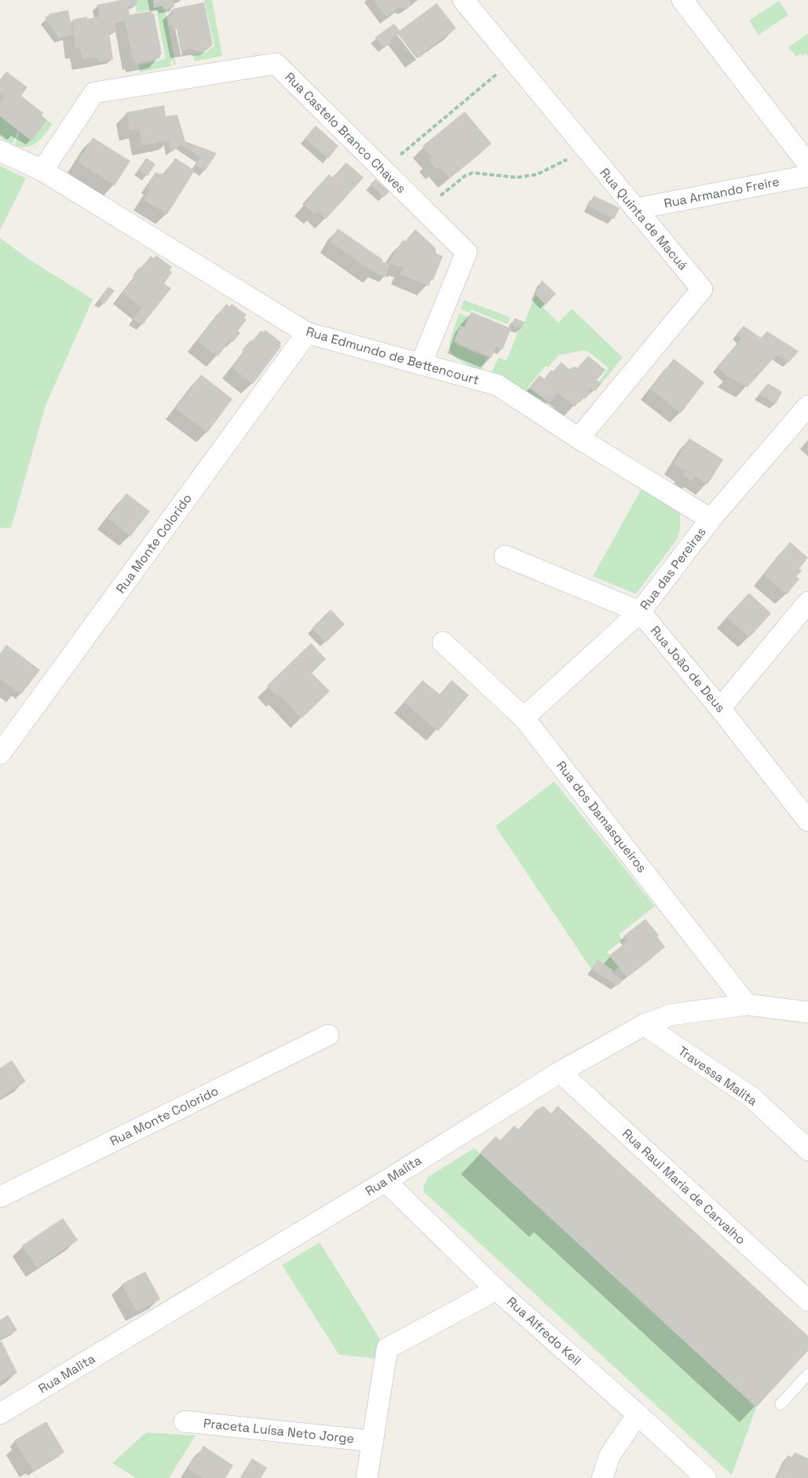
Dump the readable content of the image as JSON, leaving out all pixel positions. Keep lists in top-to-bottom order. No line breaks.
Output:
{"streets":{"street":["Rua Castelo Branco Chaves","Rua Armando Freire","Rua Quinta de Macuá","Rua Edmundo de Bettencourt","Rua Monte Colorido","Rua das Pereiras","Rua João de Deus","Rua dos Damasqueiros","Travessa Malita","Rua Malita","Rua Raul Maria de Carvalho","Rua Alfredo Keil","Praceta Luísa Neto Jorge"]},"crossings":[["Rua Castelo Branco Chaves","Rua Edmundo de Bettencourt"],["Rua Armando Freire","Rua Quinta de Macuá"],["Rua Quinta de Macuá","Rua Edmundo de Bettencourt"],["Rua Edmundo de Bettencourt","Rua Monte Colorido"],["Rua Edmundo de Bettencourt","Rua das Pereiras"],["Rua das Pereiras","Rua João de Deus"],["Rua das Pereiras","Rua dos Damasqueiros"],["Rua dos Damasqueiros","Rua Malita"],["Travessa Malita","Rua Malita"],["Rua Malita","Rua Raul Maria de Carvalho"],["Rua Malita","Rua Alfredo Keil"]]}
